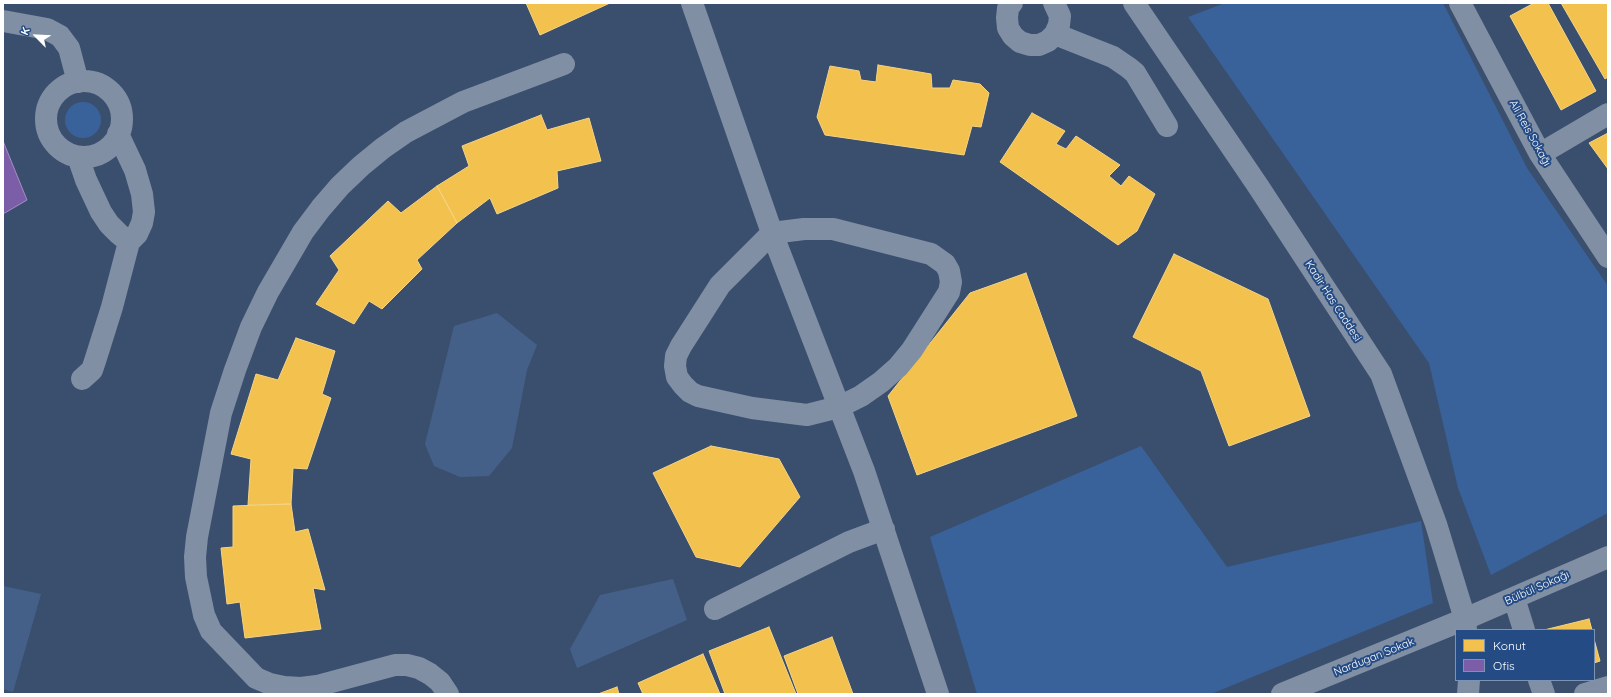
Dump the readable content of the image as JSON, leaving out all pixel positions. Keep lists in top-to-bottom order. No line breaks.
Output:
{"streets":{"street":["Ali Reis Sokağı","Kadir Has Caddesi","Bülbül Sokağı","Nardugan Sokak"]},"crossings":[["Kadir Has Caddesi","Bülbül Sokağı"],["Kadir Has Caddesi","Nardugan Sokak"],["Bülbül Sokağı","Nardugan Sokak"]],"legend":["Konut","Ofis"],"north":"top left"}
